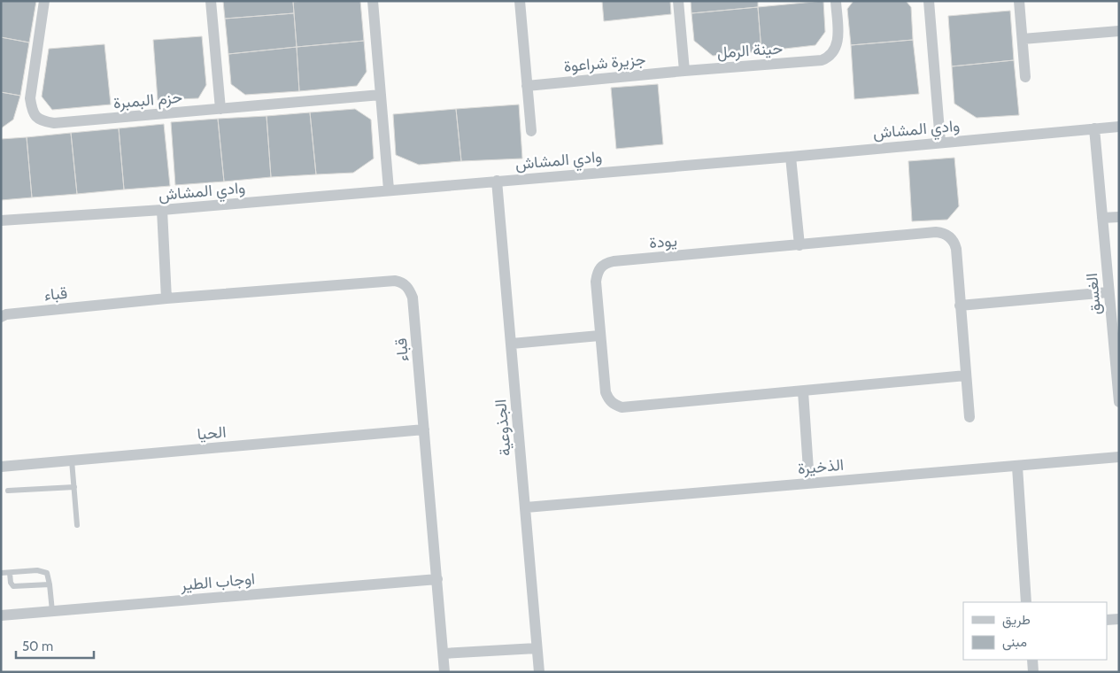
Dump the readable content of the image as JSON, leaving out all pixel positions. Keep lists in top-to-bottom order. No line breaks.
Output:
{"streets":{"street":["حينة الرمل","جزيرة شراعوة","حزم البمبرة","وادي المشاش","يودة","قباء","الغسق","الجذوعية","الحيا","الذخيرة","اوجاب الطير"]},"crossings":[["حينة الرمل","جزيرة شراعوة"],["وادي المشاش","الغسق"],["وادي المشاش","الجذوعية"],["قباء","الحيا"],["قباء","اوجاب الطير"],["الجذوعية","الذخيرة"]],"legend":["طريق","مبنى"],"scale_bar":"50 m"}
